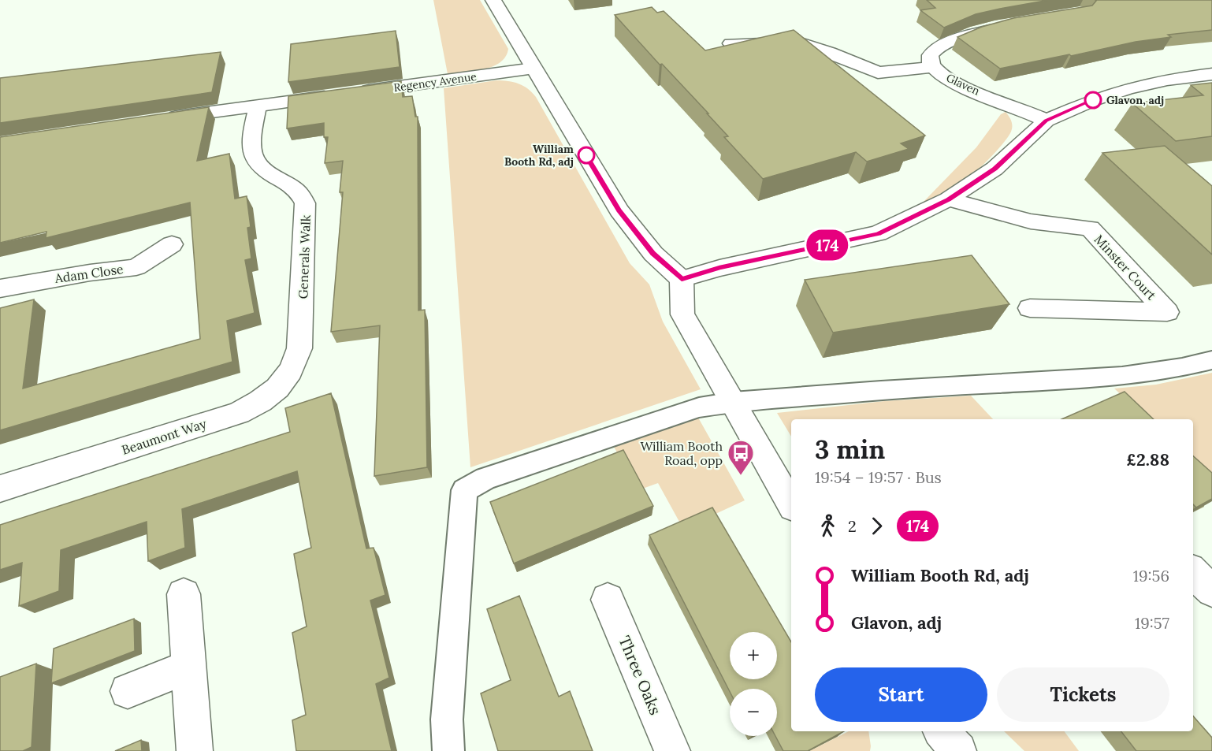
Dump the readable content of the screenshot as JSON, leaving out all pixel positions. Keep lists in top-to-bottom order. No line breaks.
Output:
{"streets":{"street":["Regency Avenue","Glaven","Generals Walk","Minster Court","Adam Close","Beaumont Way","Three Oaks"]},"crossings":[["Regency Avenue","Generals Walk"],["Generals Walk","Beaumont Way"]],"places":{"other":["Glavon, adj","William Booth Rd, adj"],"bus stop":["William Booth Road, opp"]},"lines":["bus line 174"],"page":{"on_map":"174","heading":["3 min","19:54 – 19:57 · Bus","£2.88"],"legs":["2","174"],"list":[{"name":"William Booth Rd, adj","value":"19:56"},{"name":"Glavon, adj","value":"19:57"}],"map_buttons":["+","−"],"buttons":["Start","Tickets"]}}
